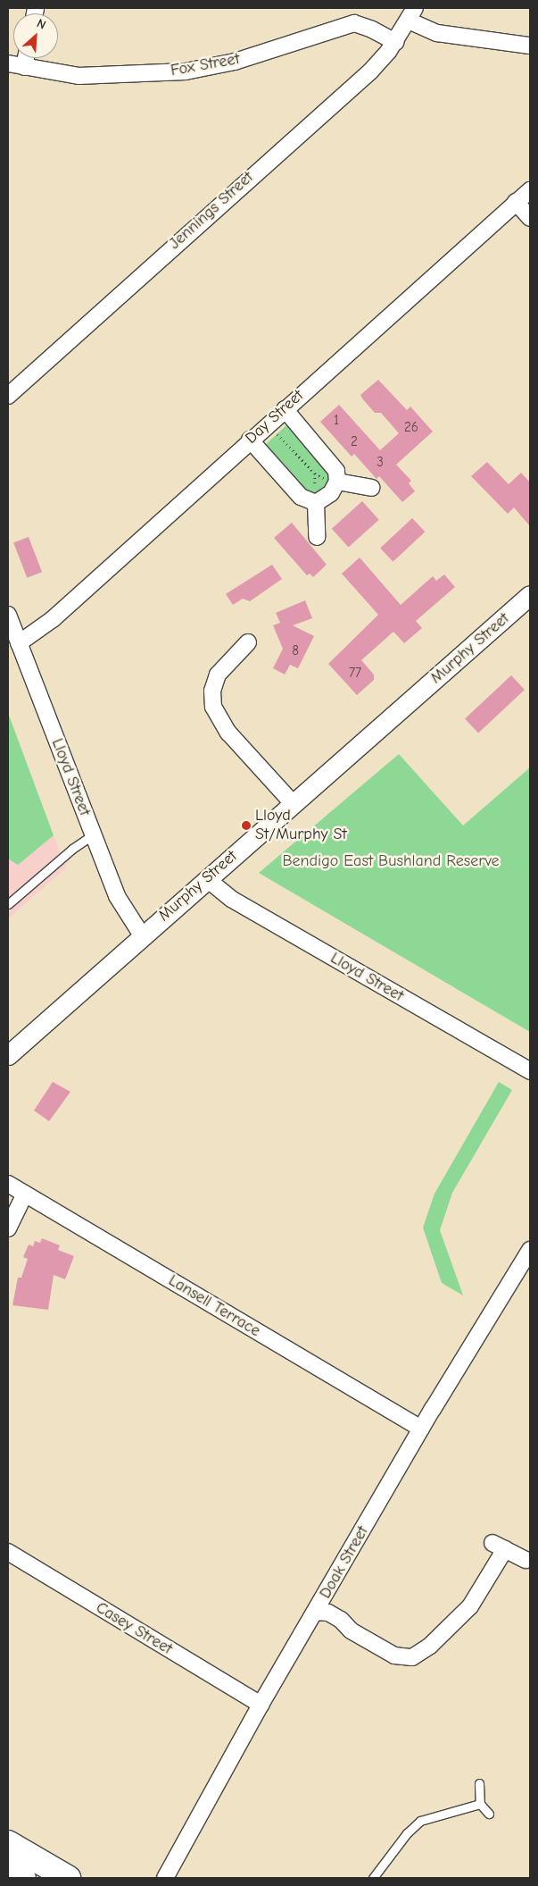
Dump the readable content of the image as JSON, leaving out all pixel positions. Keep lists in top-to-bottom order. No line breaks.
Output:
{"streets":{"street":["Fox Street","Jennings Street","Day Street","Murphy Street","Lloyd Street","Lansell Terrace","Doak Street","Casey Street"]},"crossings":[["Fox Street","Jennings Street"],["Day Street","Lloyd Street"],["Murphy Street","Lloyd Street"],["Lansell Terrace","Doak Street"],["Doak Street","Casey Street"]],"parks":["Bendigo East Bushland Reserve"],"places":["Lloyd St/Murphy St"],"house_numbers":["1","26","2","3","8","77"],"north":"top right"}
